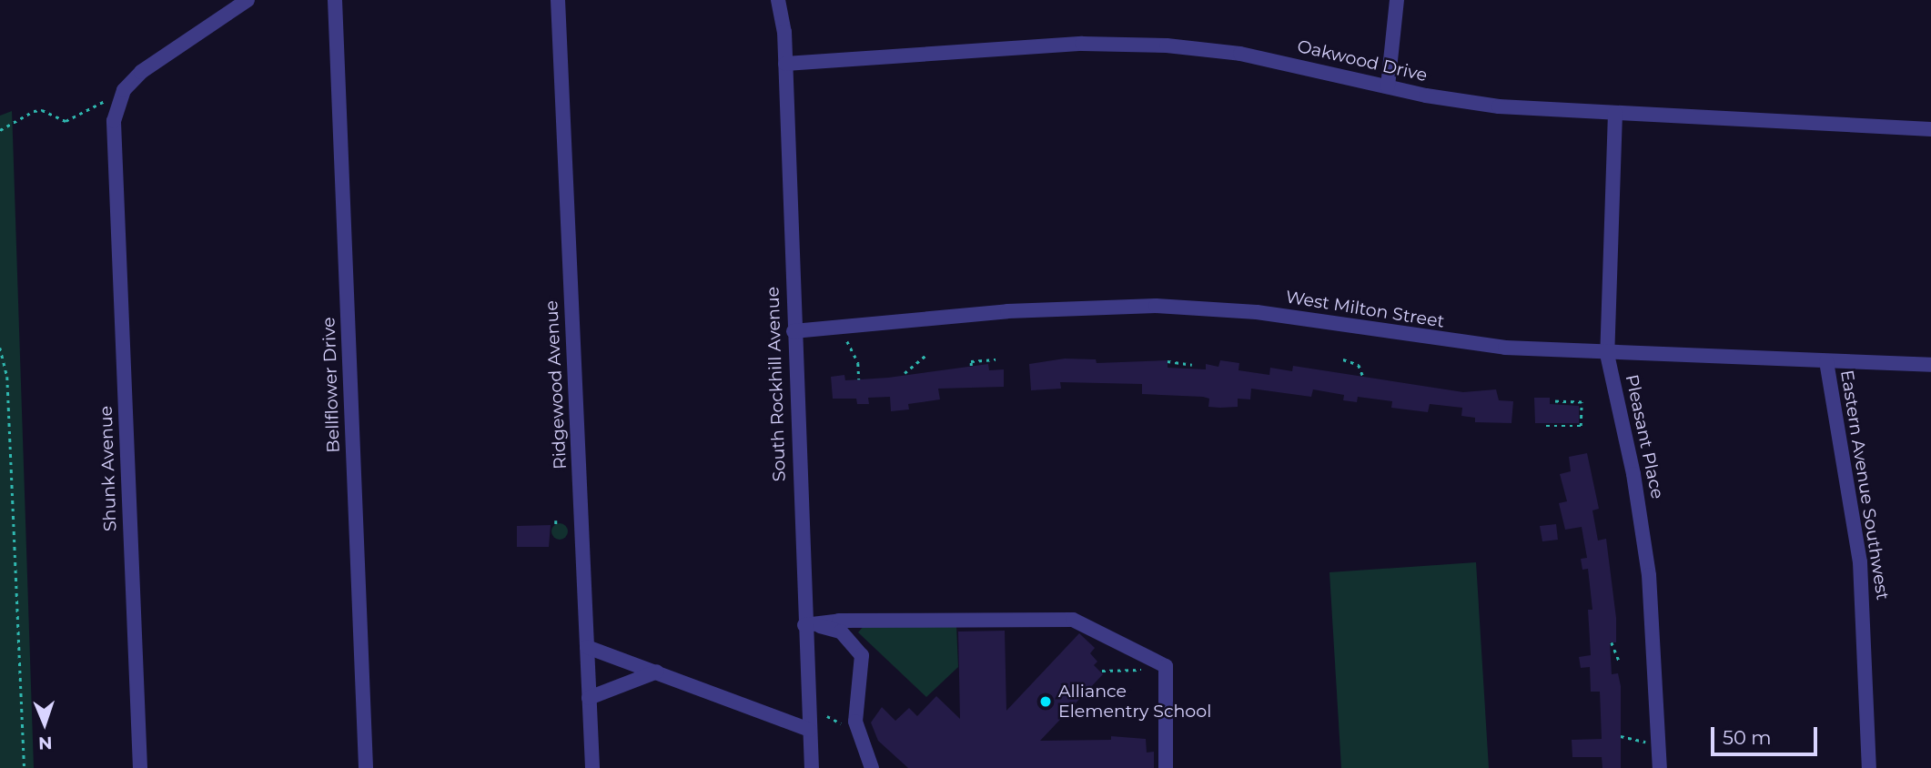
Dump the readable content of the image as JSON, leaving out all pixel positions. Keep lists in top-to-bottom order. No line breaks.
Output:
{"streets":{"street":["Oakwood Drive","West Milton Street","South Rockhill Avenue","Bellflower Drive","Ridgewood Avenue","Pleasant Place","Shunk Avenue","Eastern Avenue Southwest"]},"crossings":[["Oakwood Drive","South Rockhill Avenue"],["Oakwood Drive","Pleasant Place"],["West Milton Street","South Rockhill Avenue"],["West Milton Street","Pleasant Place"],["West Milton Street","Eastern Avenue Southwest"]],"places":["Alliance Elementry School"],"scale_bar":"50 m","north":"bottom"}
